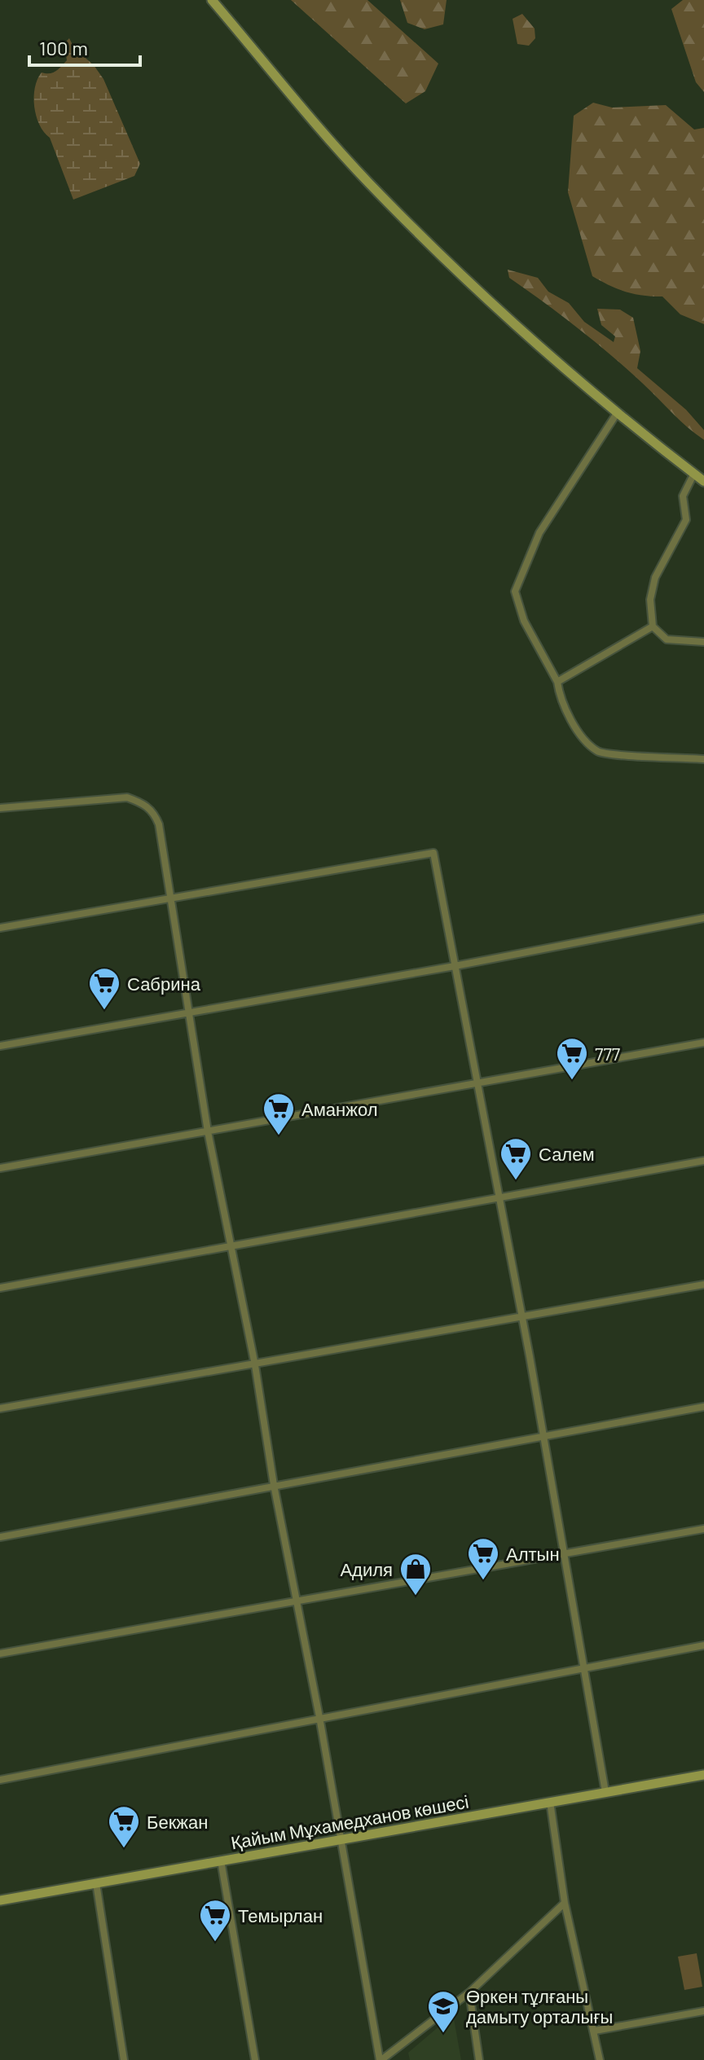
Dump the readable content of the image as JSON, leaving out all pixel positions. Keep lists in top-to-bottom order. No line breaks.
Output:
{"streets":{"street":["Қайым Мұхамедханов көшесі"]},"places":{"supermarket":["Сабрина","777","Аманжол","Салем","Алтын","Бекжан","Темырлан"],"shop":["Адиля"],"school or university":["Өркен тұлғаны дамыту орталығы"]},"scale_bar":"100 m"}
